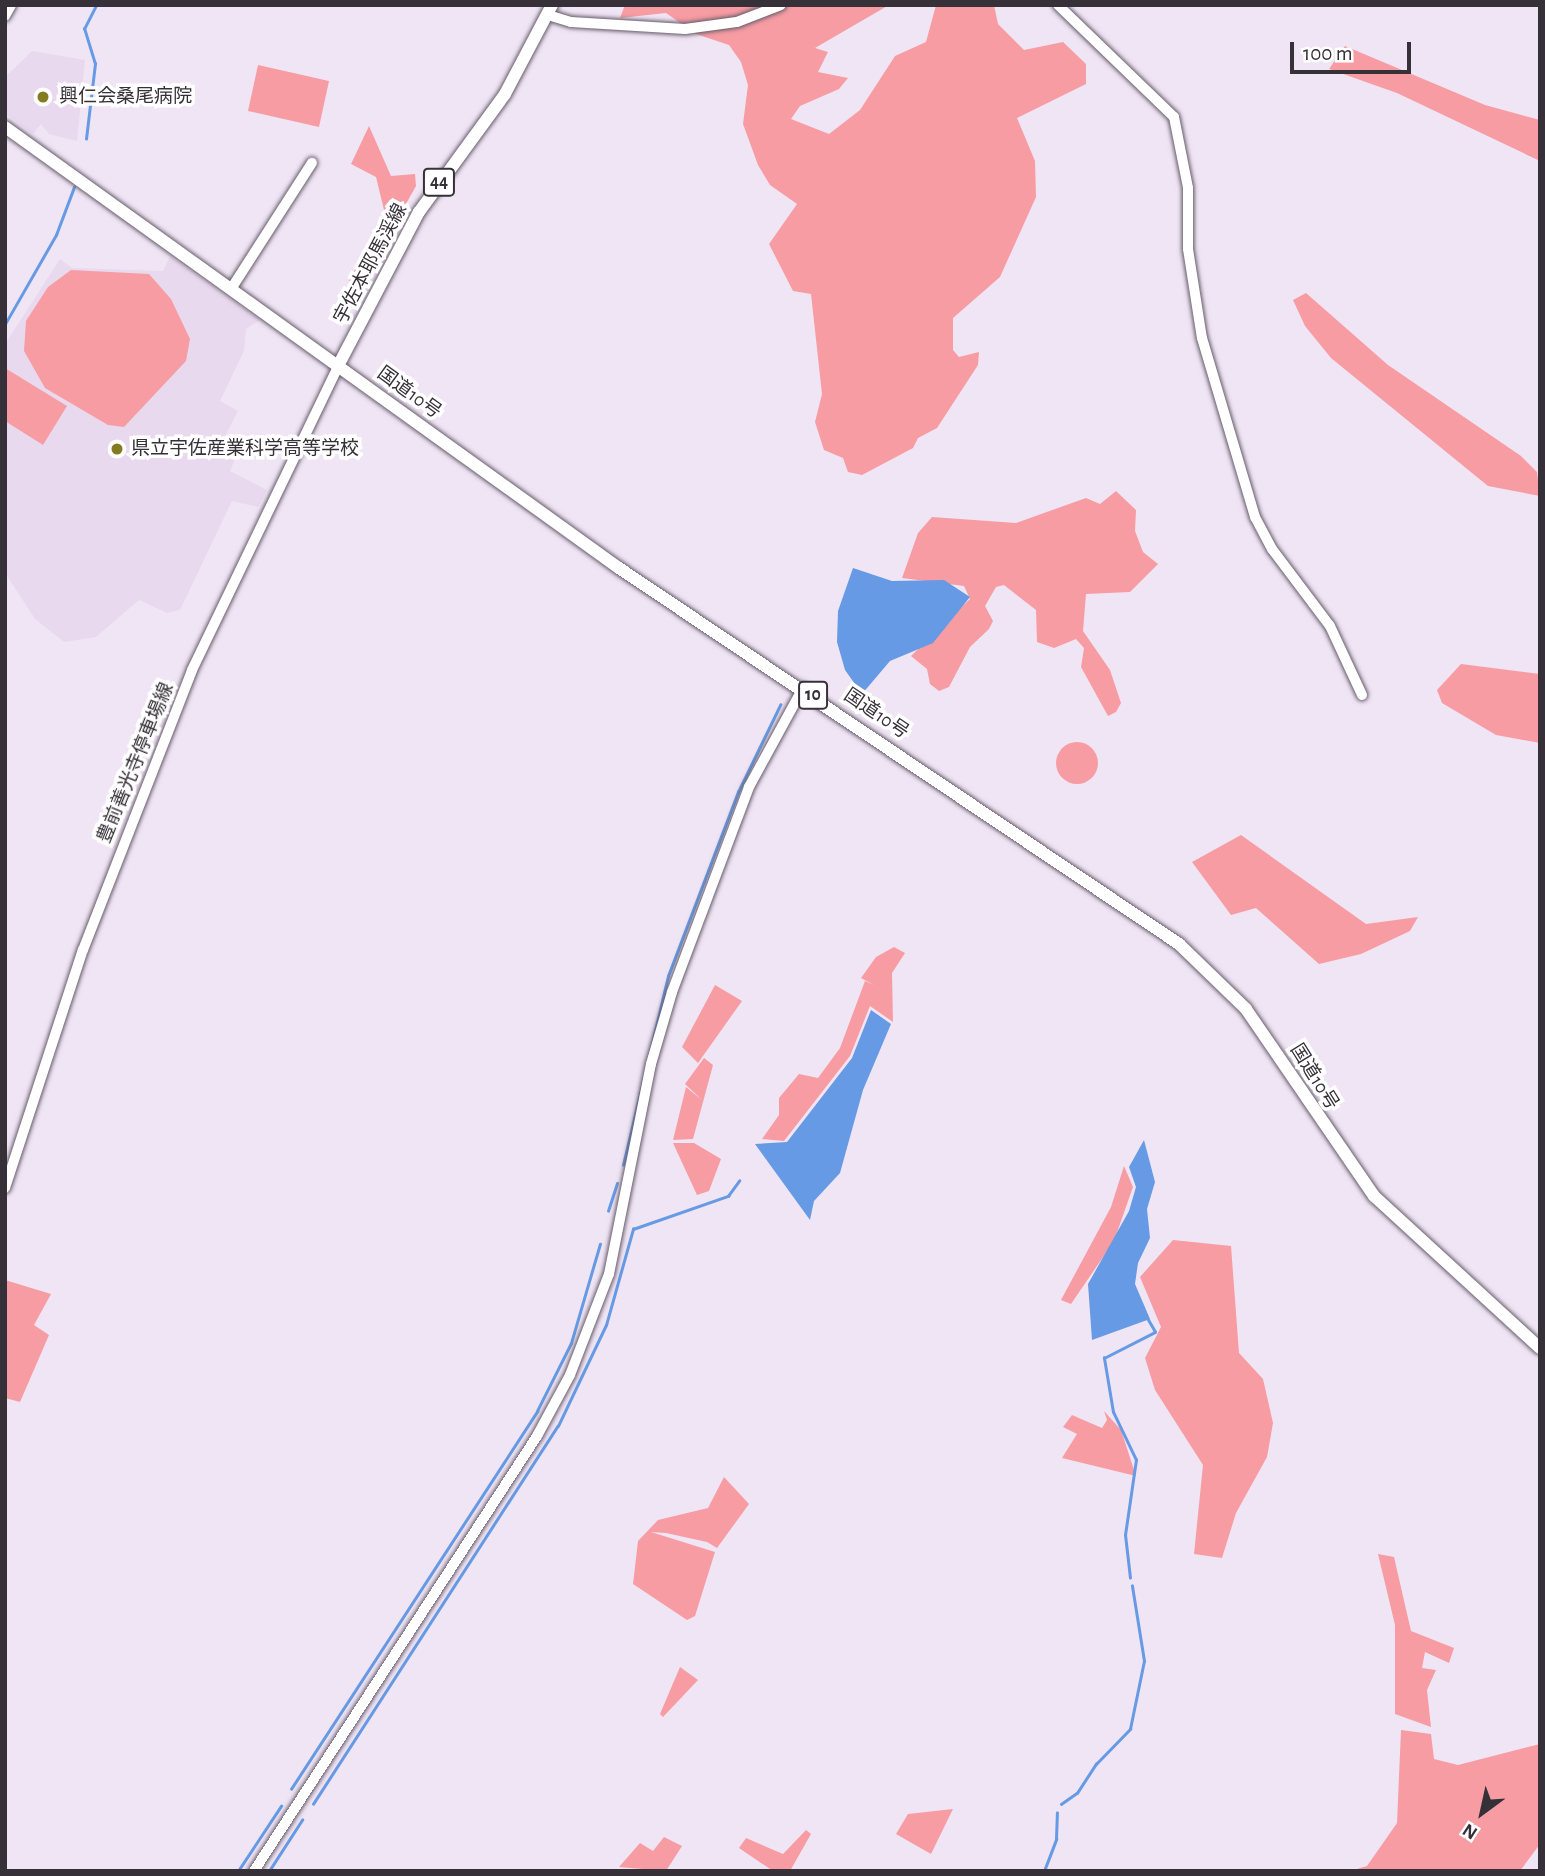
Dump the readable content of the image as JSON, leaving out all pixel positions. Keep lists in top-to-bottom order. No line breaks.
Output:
{"streets":{"main road":["44","宇佐本耶馬渓線","国道10号","10","豊前善光寺停車場線"]},"crossings":[["宇佐本耶馬渓線","国道10号"],["宇佐本耶馬渓線","豊前善光寺停車場線"],["国道10号","豊前善光寺停車場線"]],"places":["興仁会桑尾病院","県立宇佐産業科学高等学校"],"scale_bar":"100 m","north":"bottom left"}
